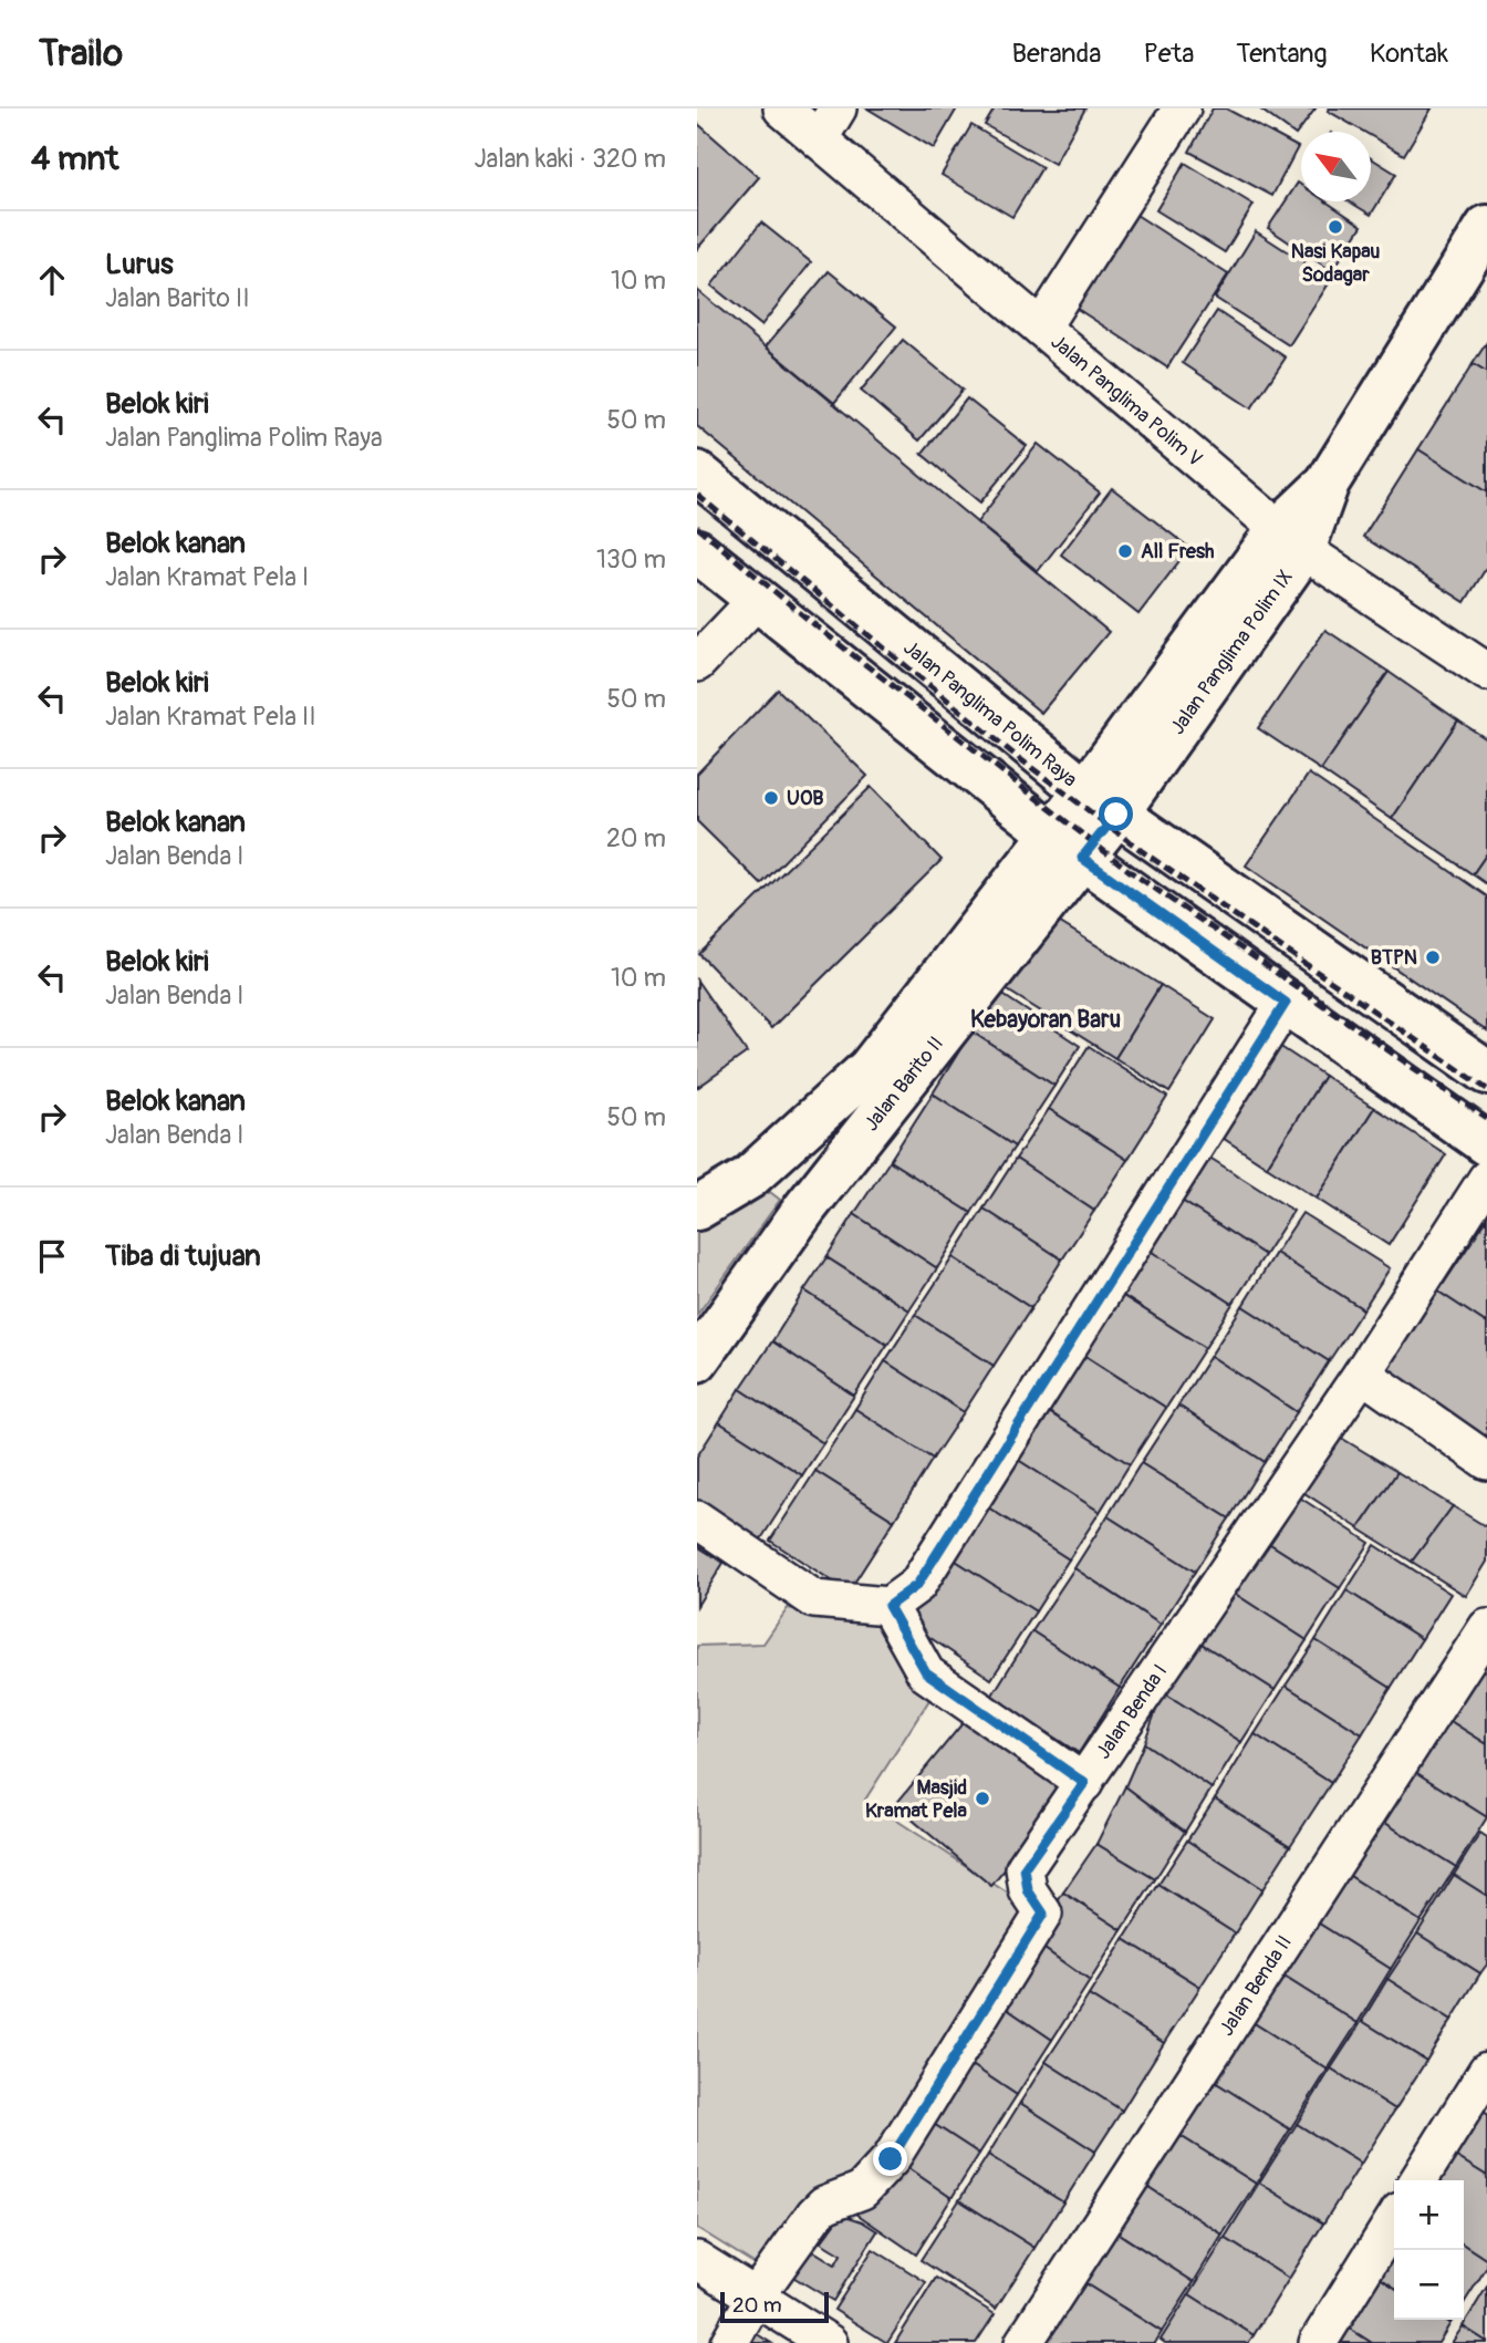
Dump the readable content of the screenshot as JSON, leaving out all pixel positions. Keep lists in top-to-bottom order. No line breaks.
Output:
{"streets":{"main road":["Jalan Panglima Polim IX","Jalan Panglima Polim Raya","Jalan Barito II"],"street":["Jalan Panglima Polim V","Jalan Benda I","Jalan Benda II"]},"crossings":[["Jalan Panglima Polim V","Jalan Panglima Polim IX"],["Jalan Panglima Polim IX","Jalan Panglima Polim Raya"],["Jalan Panglima Polim IX","Jalan Barito II"],["Jalan Panglima Polim Raya","Jalan Barito II"]],"districts":["Kebayoran Baru"],"places":["Nasi Kapau Sodagar","All Fresh","UOB","BTPN","Masjid Kramat Pela"],"scale_bar":"20 m","north":"top left","page":{"header":"Trailo","nav":["Beranda","Peta","Tentang","Kontak"],"heading":["4 mnt","Jalan kaki · 320 m"],"list":[["Lurus","Jalan Barito II","10 m"],["Belok kiri","Jalan Panglima Polim Raya","50 m"],["Belok kanan","Jalan Kramat Pela I","130 m"],["Belok kiri","Jalan Kramat Pela II","50 m"],["Belok kanan","Jalan Benda I","20 m"],["Belok kiri","Jalan Benda I","10 m"],["Belok kanan","Jalan Benda I","50 m"],"Tiba di tujuan"],"map_buttons":["+","−"],"scale":"20 m"}}
